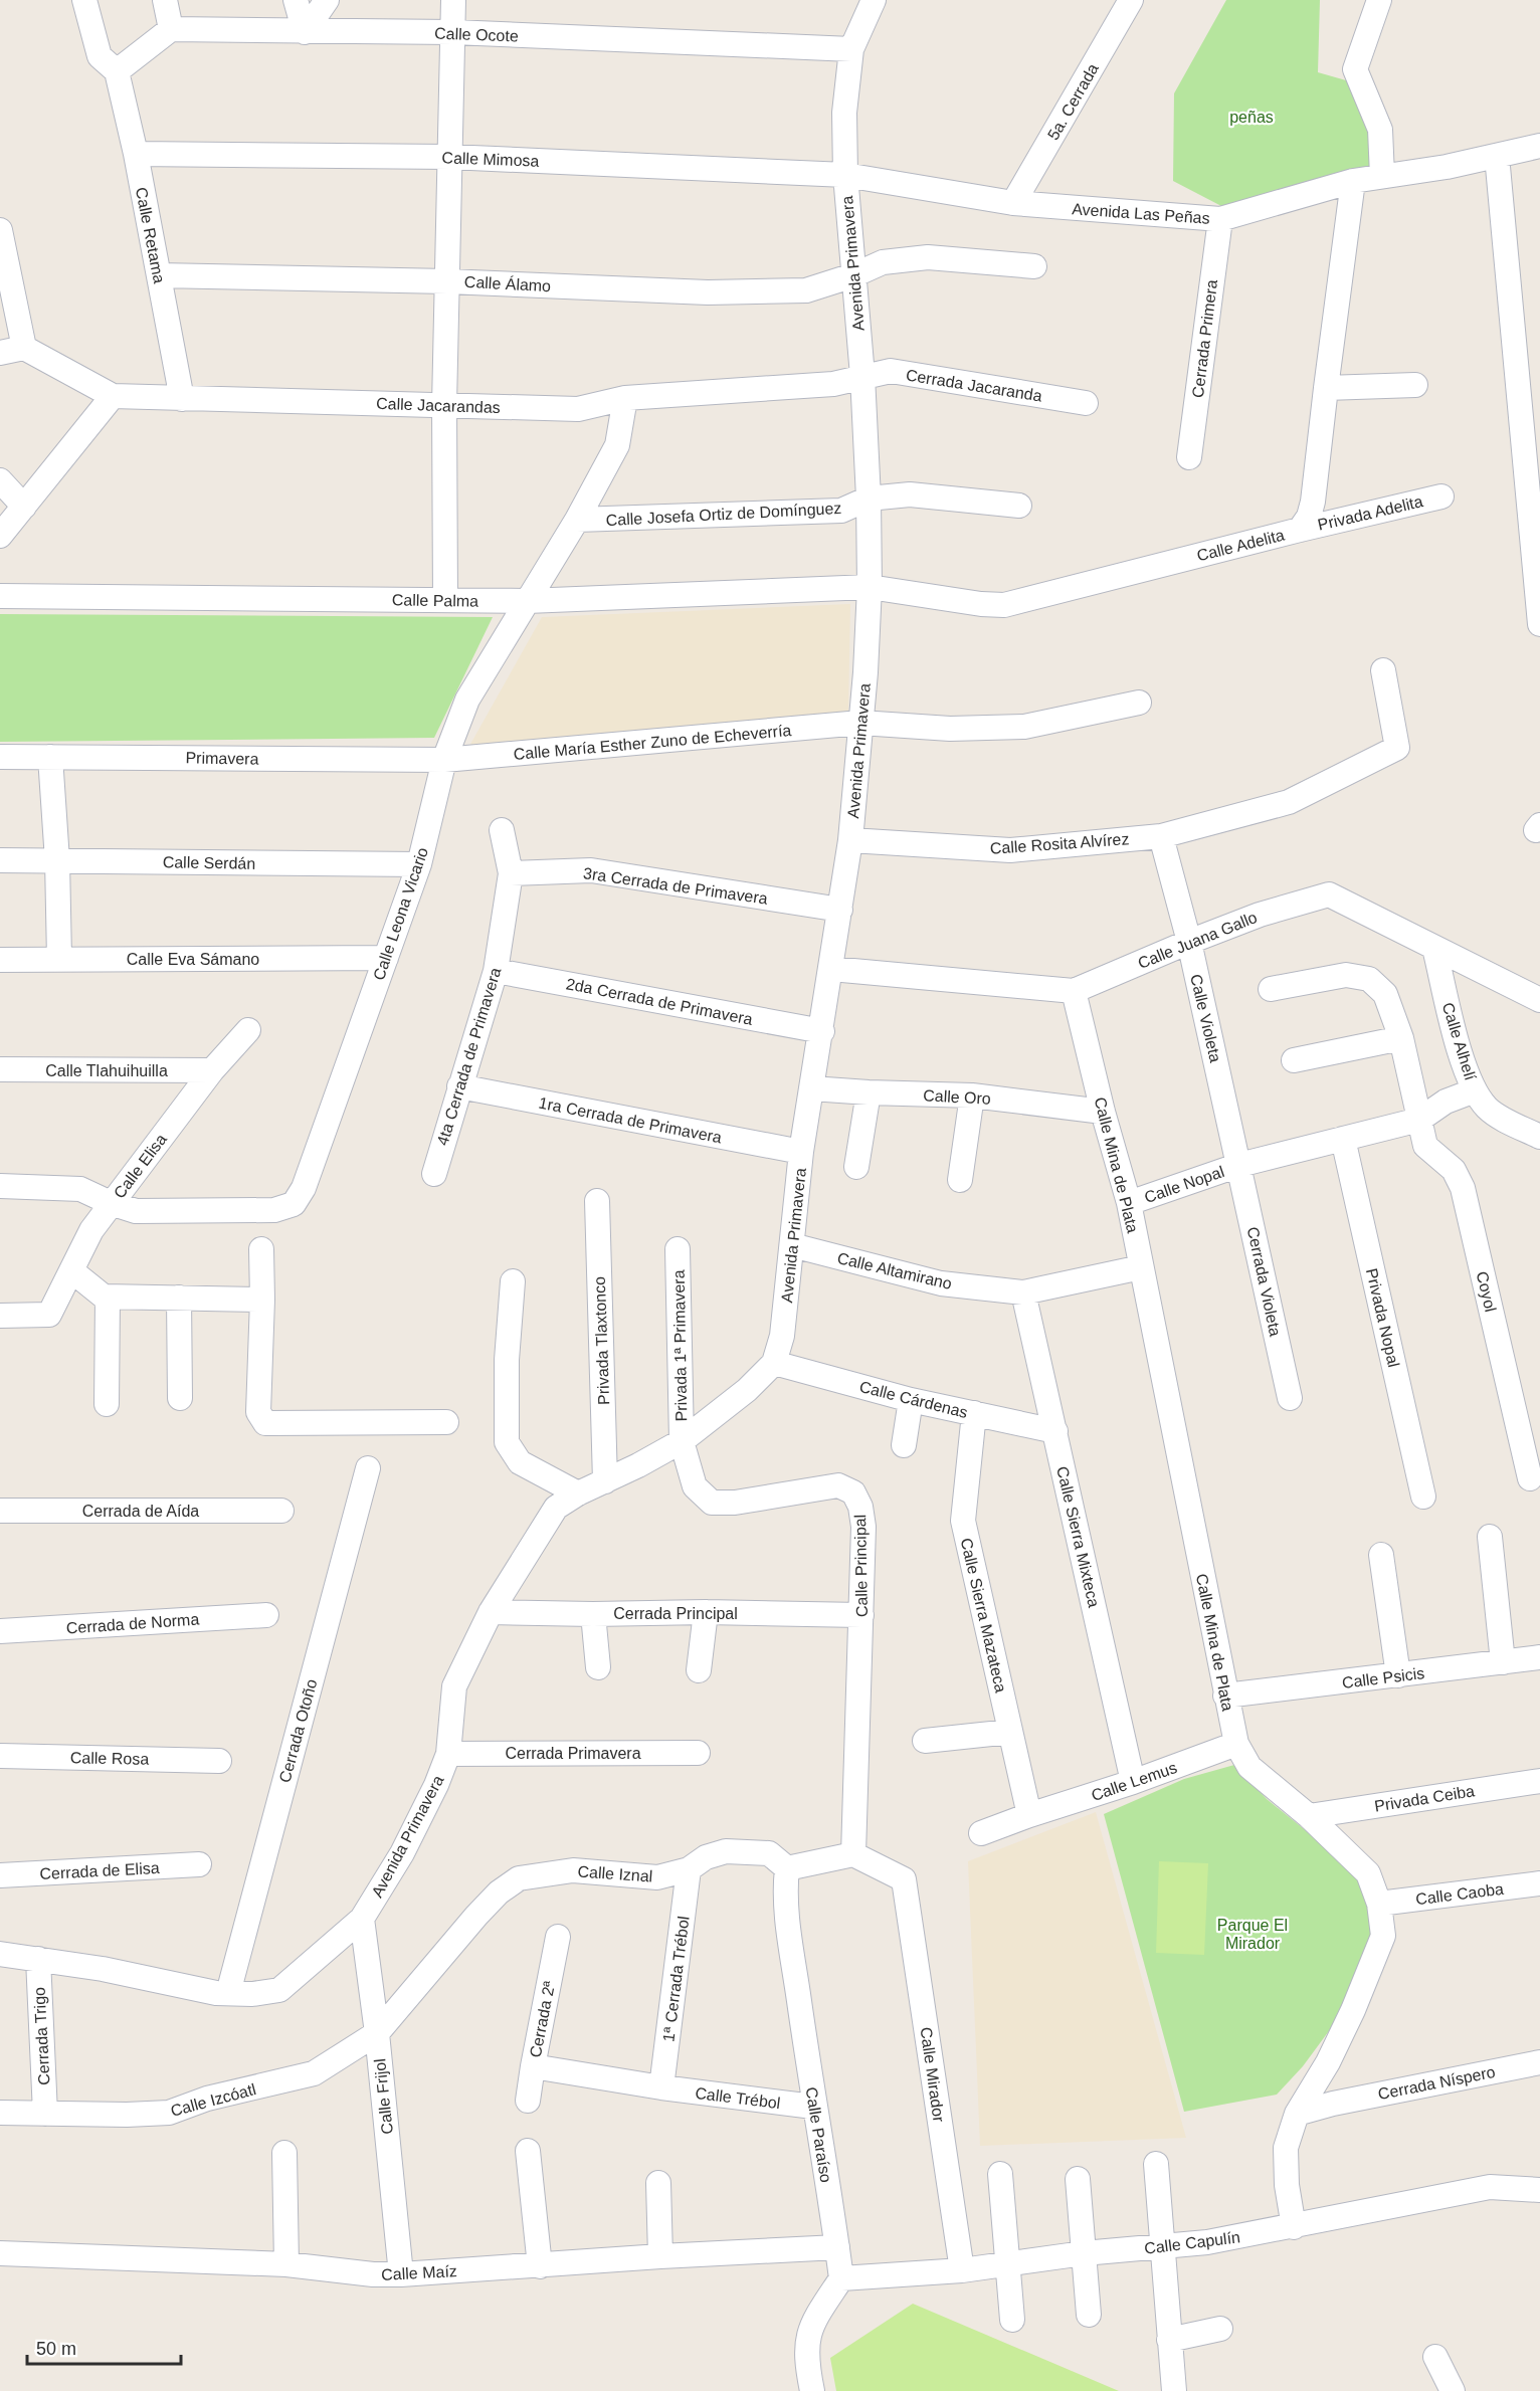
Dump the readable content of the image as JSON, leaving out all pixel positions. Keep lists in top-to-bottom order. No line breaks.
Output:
{"streets":{"street":["Calle Ocote","5a. Cerrada","Calle Mimosa","Avenida Las Peñas","Calle Retama","Avenida Primavera","Calle Álamo","Cerrada Primera","Cerrada Jacaranda","Calle Jacarandas","Privada Adelita","Calle Josefa Ortiz de Domínguez","Calle Adelita","Calle Palma","Calle María Esther Zuno de Echeverría","Primavera","Calle Rosita Alvírez","Calle Serdán","3ra Cerrada de Primavera","Calle Leona Vicario","Calle Juana Gallo","Calle Eva Sámano","2da Cerrada de Primavera","Calle Violeta","Calle Alhelí","4ta Cerrada de Primavera","Calle Tlahuihuilla","Calle Oro","1ra Cerrada de Primavera","Calle Mina de Plata","Calle Elisa","Calle Nopal","Calle Altamirano","Cerrada Violeta","Coyol","Privada Nopal","Privada Tlaxtonco","Privada 1ª Primavera","Calle Cárdenas","Cerrada de Aída","Calle Sierra Mixteca","Calle Principal","Cerrada Principal","Calle Sierra Mazateca","Cerrada de Norma","Calle Psicis","Cerrada Otoño","Cerrada Primavera","Calle Rosa","Calle Lemus","Privada Ceiba","Cerrada de Elisa","Calle Iznal","Calle Caoba","1ª Cerrada Trébol","Cerrada 2ª","Cerrada Trigo","Calle Mirador","Cerrada Níspero","Calle Frijol","Calle Trébol","Calle Izcóatl","Calle Paraíso","Calle Capulín","Calle Maíz"]},"crossings":[["Calle Ocote","Avenida Primavera"],["5a. Cerrada","Avenida Las Peñas"],["Calle Mimosa","Avenida Las Peñas"],["Calle Mimosa","Calle Retama"],["Calle Mimosa","Avenida Primavera"],["Avenida Las Peñas","Avenida Primavera"],["Avenida Las Peñas","Cerrada Primera"],["Avenida Las Peñas","Calle Adelita"],["Calle Retama","Calle Álamo"],["Calle Retama","Calle Jacarandas"],["Avenida Primavera","Calle Álamo"],["Avenida Primavera","Cerrada Jacaranda"],["Avenida Primavera","Calle Jacarandas"],["Avenida Primavera","Calle Josefa Ortiz de Domínguez"],["Avenida Primavera","Calle Adelita"],["Avenida Primavera","Calle Palma"],["Avenida Primavera","Calle María Esther Zuno de Echeverría"],["Avenida Primavera","Calle Rosita Alvírez"],["Avenida Primavera","3ra Cerrada de Primavera"],["Avenida Primavera","Calle Juana Gallo"],["Avenida Primavera","2da Cerrada de Primavera"],["Avenida Primavera","Calle Oro"],["Avenida Primavera","1ra Cerrada de Primavera"],["Avenida Primavera","Calle Altamirano"],["Avenida Primavera","Privada Tlaxtonco"],["Avenida Primavera","Privada 1ª Primavera"],["Avenida Primavera","Calle Cárdenas"],["Avenida Primavera","Calle Principal"],["Avenida Primavera","Cerrada Principal"],["Avenida Primavera","Cerrada Otoño"],["Avenida Primavera","Cerrada Primavera"],["Avenida Primavera","Cerrada Trigo"],["Avenida Primavera","Calle Frijol"],["Cerrada Jacaranda","Calle Jacarandas"],["Calle Jacarandas","Calle Leona Vicario"],["Privada Adelita","Calle Adelita"],["Calle Josefa Ortiz de Domínguez","Calle Leona Vicario"],["Calle Adelita","Calle Palma"],["Calle Palma","Calle Leona Vicario"],["Calle María Esther Zuno de Echeverría","Primavera"],["Calle María Esther Zuno de Echeverría","Calle Leona Vicario"],["Primavera","Calle Leona Vicario"],["Calle Rosita Alvírez","Calle Violeta"],["Calle Serdán","Calle Leona Vicario"],["3ra Cerrada de Primavera","4ta Cerrada de Primavera"],["Calle Leona Vicario","Calle Eva Sámano"],["Calle Leona Vicario","Calle Elisa"],["Calle Juana Gallo","Calle Violeta"],["Calle Juana Gallo","Calle Alhelí"],["Calle Juana Gallo","Calle Mina de Plata"],["2da Cerrada de Primavera","4ta Cerrada de Primavera"],["Calle Violeta","Calle Nopal"],["Calle Violeta","Cerrada Violeta"],["4ta Cerrada de Primavera","1ra Cerrada de Primavera"],["Calle Tlahuihuilla","Calle Elisa"],["Calle Oro","Calle Mina de Plata"],["Calle Mina de Plata","Calle Nopal"],["Calle Mina de Plata","Calle Altamirano"],["Calle Mina de Plata","Calle Psicis"],["Calle Mina de Plata","Calle Lemus"],["Calle Mina de Plata","Privada Ceiba"],["Calle Mina de Plata","Calle Caoba"],["Calle Mina de Plata","Cerrada Níspero"],["Calle Mina de Plata","Calle Capulín"],["Calle Nopal","Cerrada Violeta"],["Calle Altamirano","Calle Sierra Mixteca"],["Privada 1ª Primavera","Calle Principal"],["Calle Cárdenas","Calle Sierra Mixteca"],["Calle Cárdenas","Calle Sierra Mazateca"],["Calle Sierra Mixteca","Calle Lemus"],["Calle Principal","Cerrada Principal"],["Calle Principal","Calle Mirador"],["Calle Sierra Mazateca","Calle Lemus"],["Calle Iznal","1ª Cerrada Trébol"],["Calle Iznal","Calle Frijol"],["Calle Iznal","Calle Izcóatl"],["Calle Iznal","Calle Paraíso"],["1ª Cerrada Trébol","Calle Trébol"],["Cerrada 2ª","Calle Trébol"],["Cerrada Trigo","Calle Izcóatl"],["Calle Mirador","Calle Capulín"],["Calle Frijol","Calle Izcóatl"],["Calle Frijol","Calle Maíz"],["Calle Trébol","Calle Paraíso"],["Calle Paraíso","Calle Capulín"],["Calle Paraíso","Calle Maíz"]],"parks":["peñas","Parque El Mirador"],"scale_bar":"50 m"}
